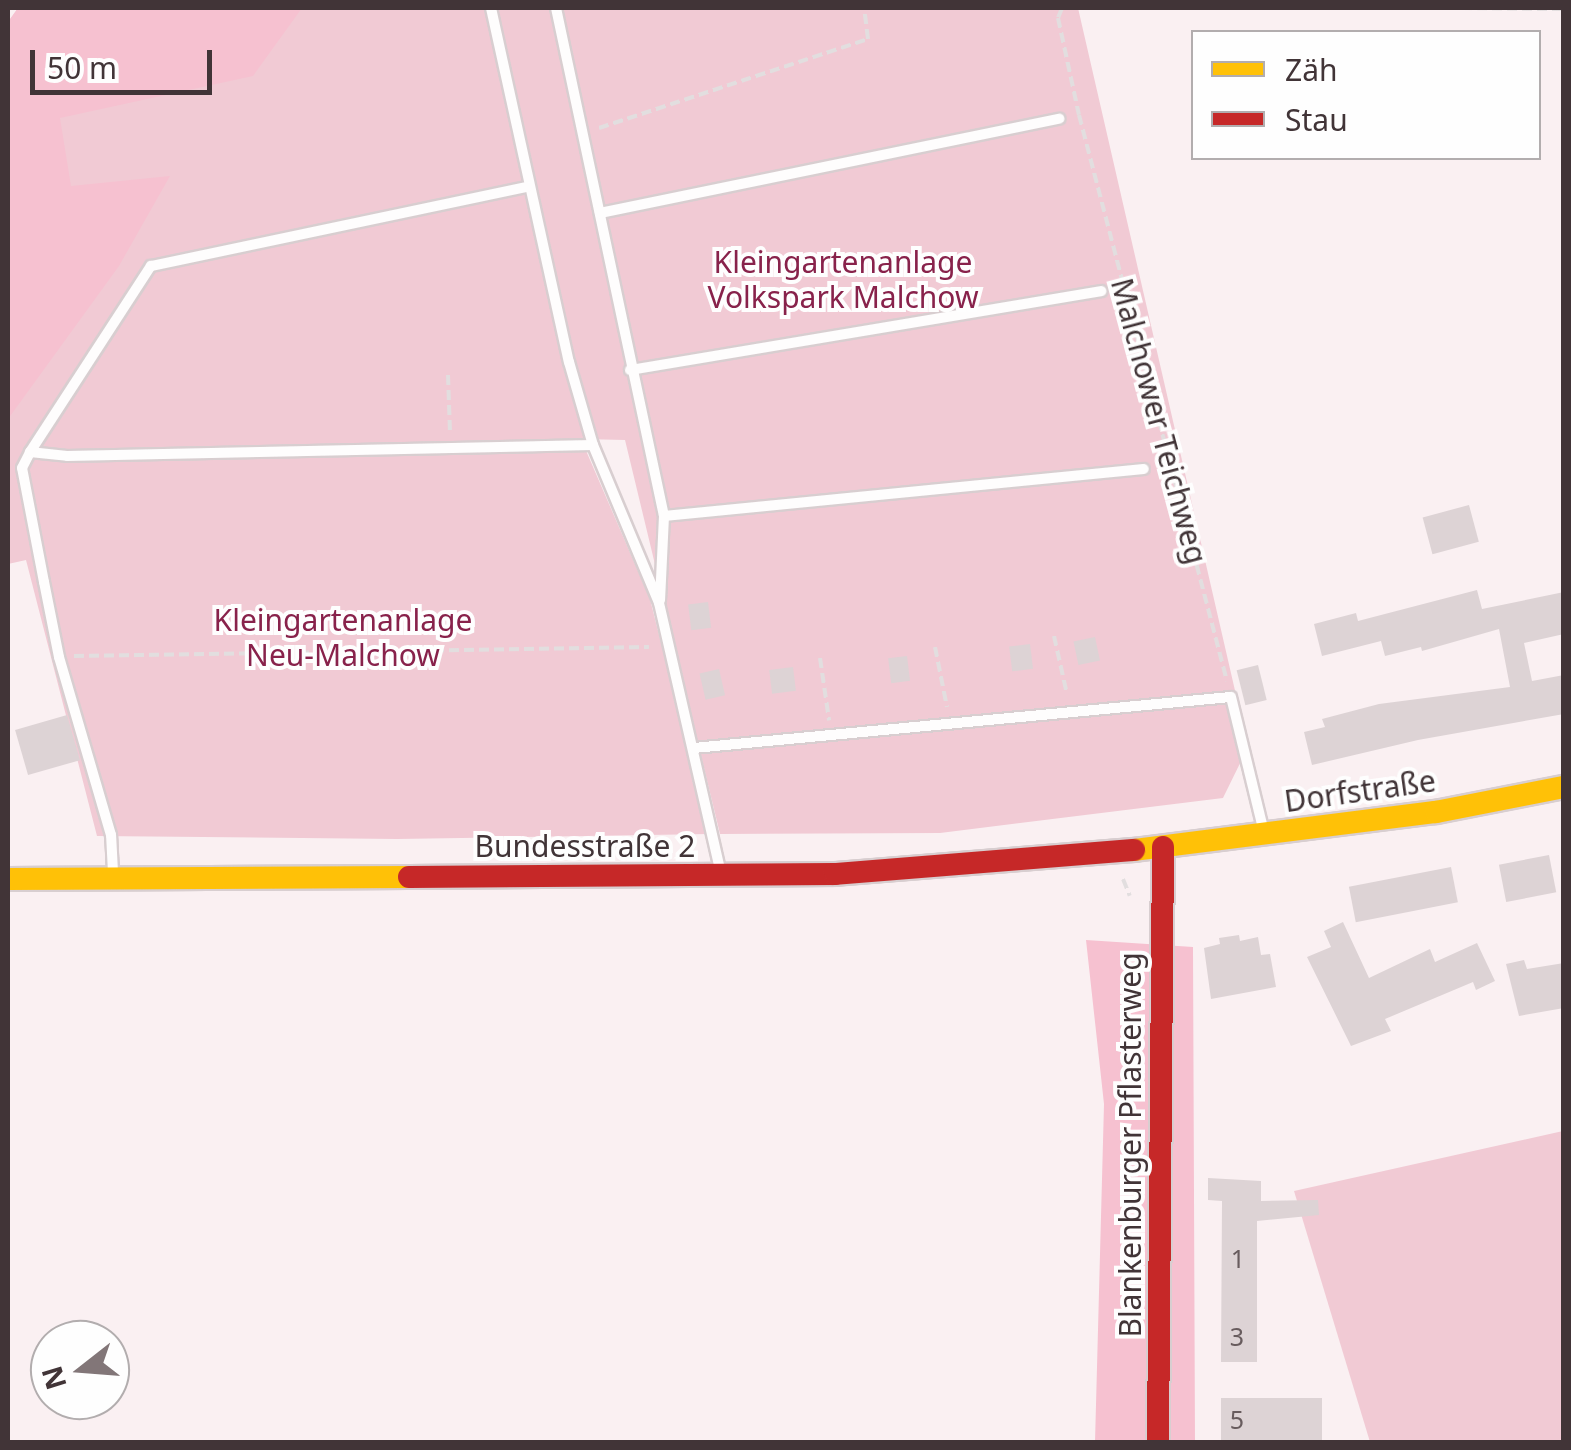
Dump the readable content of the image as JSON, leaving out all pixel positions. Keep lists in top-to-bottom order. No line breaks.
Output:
{"streets":{"main road":["Dorfstraße","Bundesstraße 2","Blankenburger Pflasterweg"],"path":["Malchower Teichweg"]},"crossings":[["Dorfstraße","Bundesstraße 2"],["Dorfstraße","Blankenburger Pflasterweg"],["Bundesstraße 2","Blankenburger Pflasterweg"]],"parks":["Kleingartenanlage Volkspark Malchow","Kleingartenanlage Neu-Malchow"],"house_numbers":["1","3","5"],"legend":["Zäh","Stau"],"scale_bar":"50 m","north":"left"}
